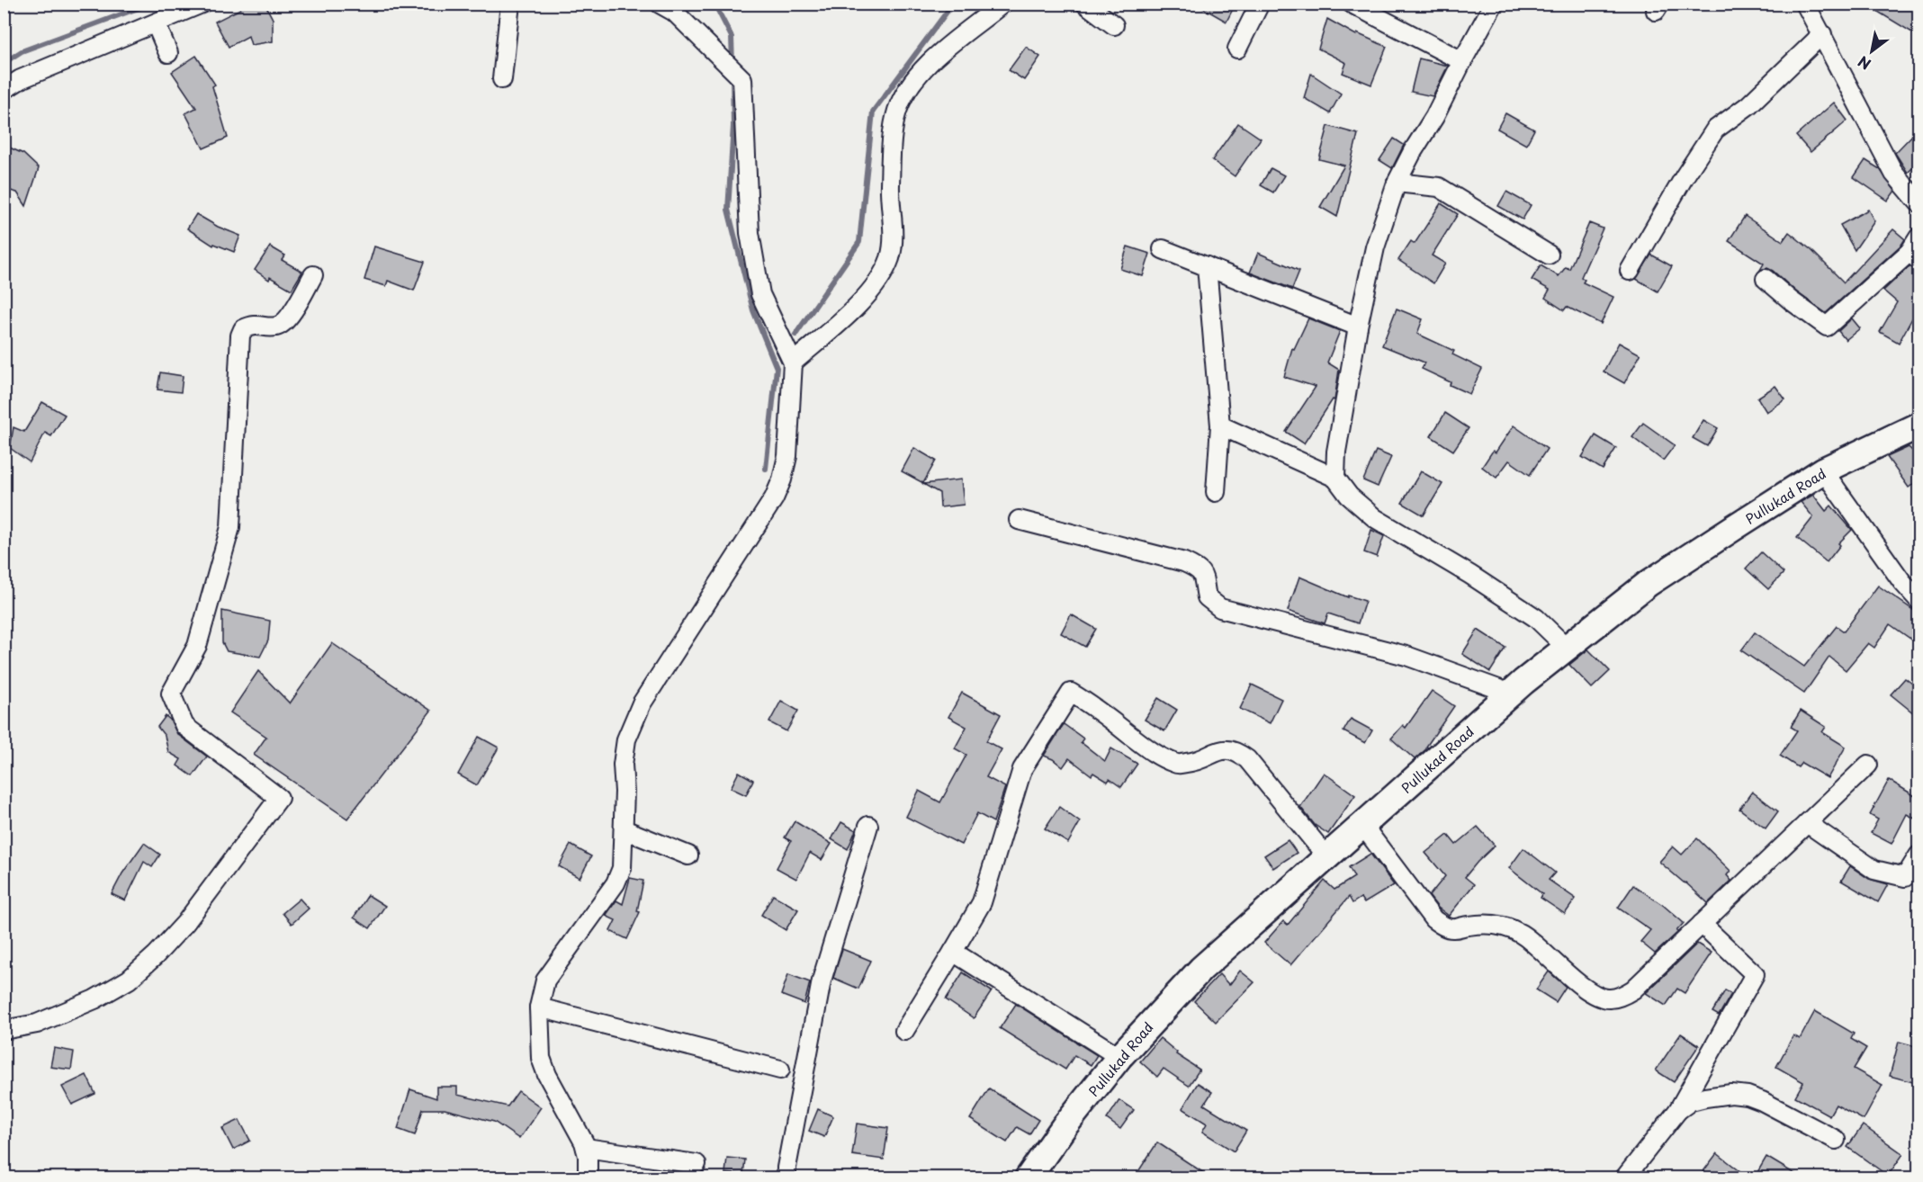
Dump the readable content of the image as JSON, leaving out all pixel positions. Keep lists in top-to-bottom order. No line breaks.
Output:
{"streets":{"street":["Pullukad Road"]},"north":"bottom left"}
